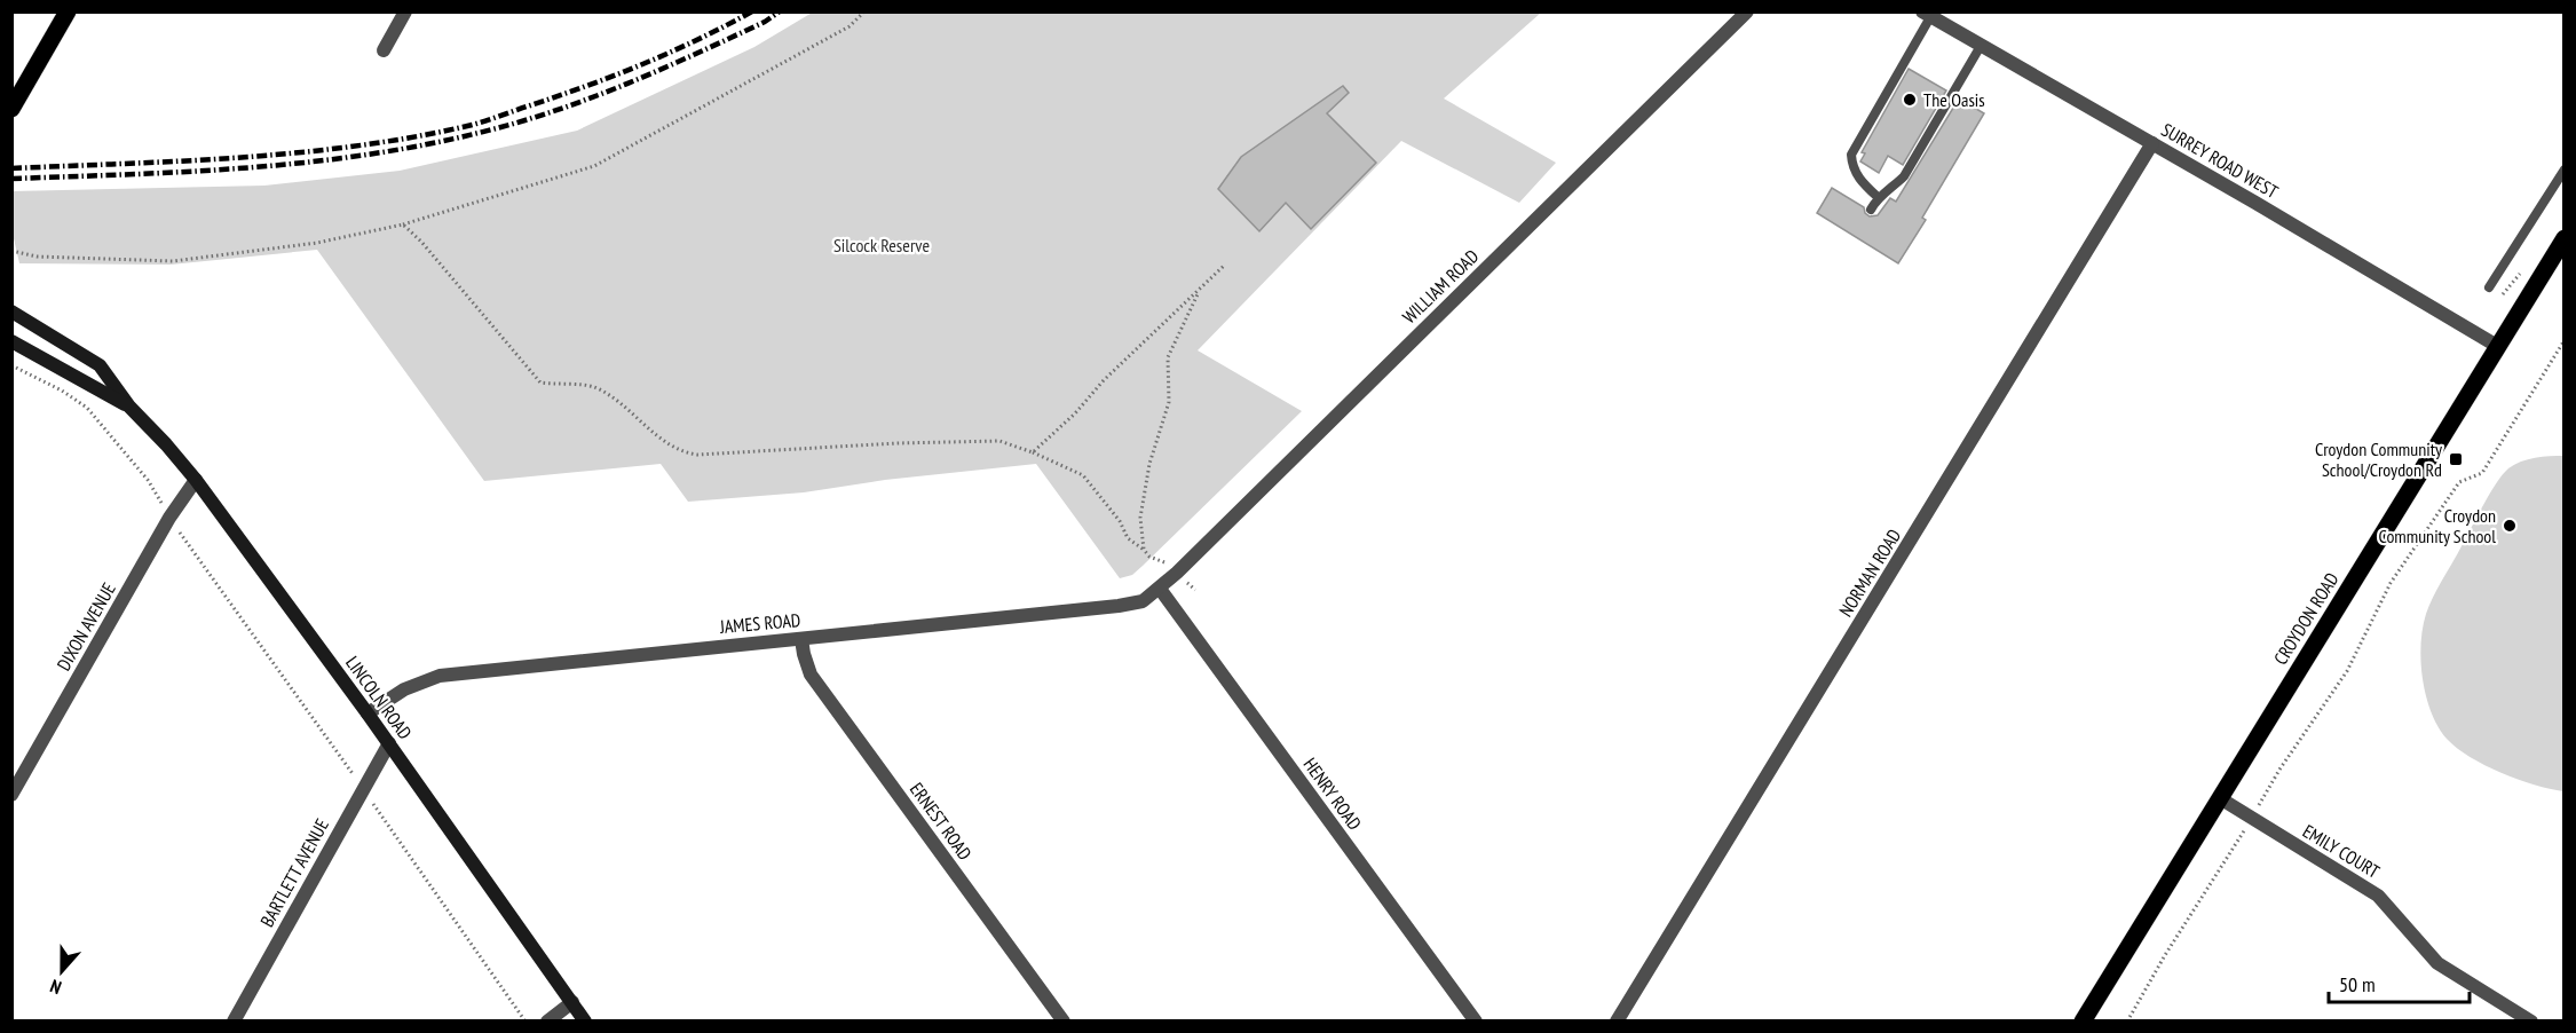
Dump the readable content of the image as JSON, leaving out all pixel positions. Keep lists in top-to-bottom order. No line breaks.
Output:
{"streets":{"main road":["CROYDON ROAD","LINCOLN ROAD"],"street":["SURREY ROAD WEST","WILLIAM ROAD","NORMAN ROAD","JAMES ROAD","DIXON AVENUE","HENRY ROAD","ERNEST ROAD","EMILY COURT","BARTLETT AVENUE"]},"crossings":[["SURREY ROAD WEST","NORMAN ROAD"],["SURREY ROAD WEST","CROYDON ROAD"],["WILLIAM ROAD","JAMES ROAD"],["WILLIAM ROAD","HENRY ROAD"],["CROYDON ROAD","EMILY COURT"],["JAMES ROAD","LINCOLN ROAD"],["JAMES ROAD","HENRY ROAD"],["JAMES ROAD","ERNEST ROAD"],["DIXON AVENUE","LINCOLN ROAD"],["LINCOLN ROAD","BARTLETT AVENUE"]],"parks":["Silcock Reserve"],"places":{"other":["The Oasis","Croydon Community School"],"transit":["Croydon Community School/Croydon Rd"]},"scale_bar":"50 m","north":"bottom"}
